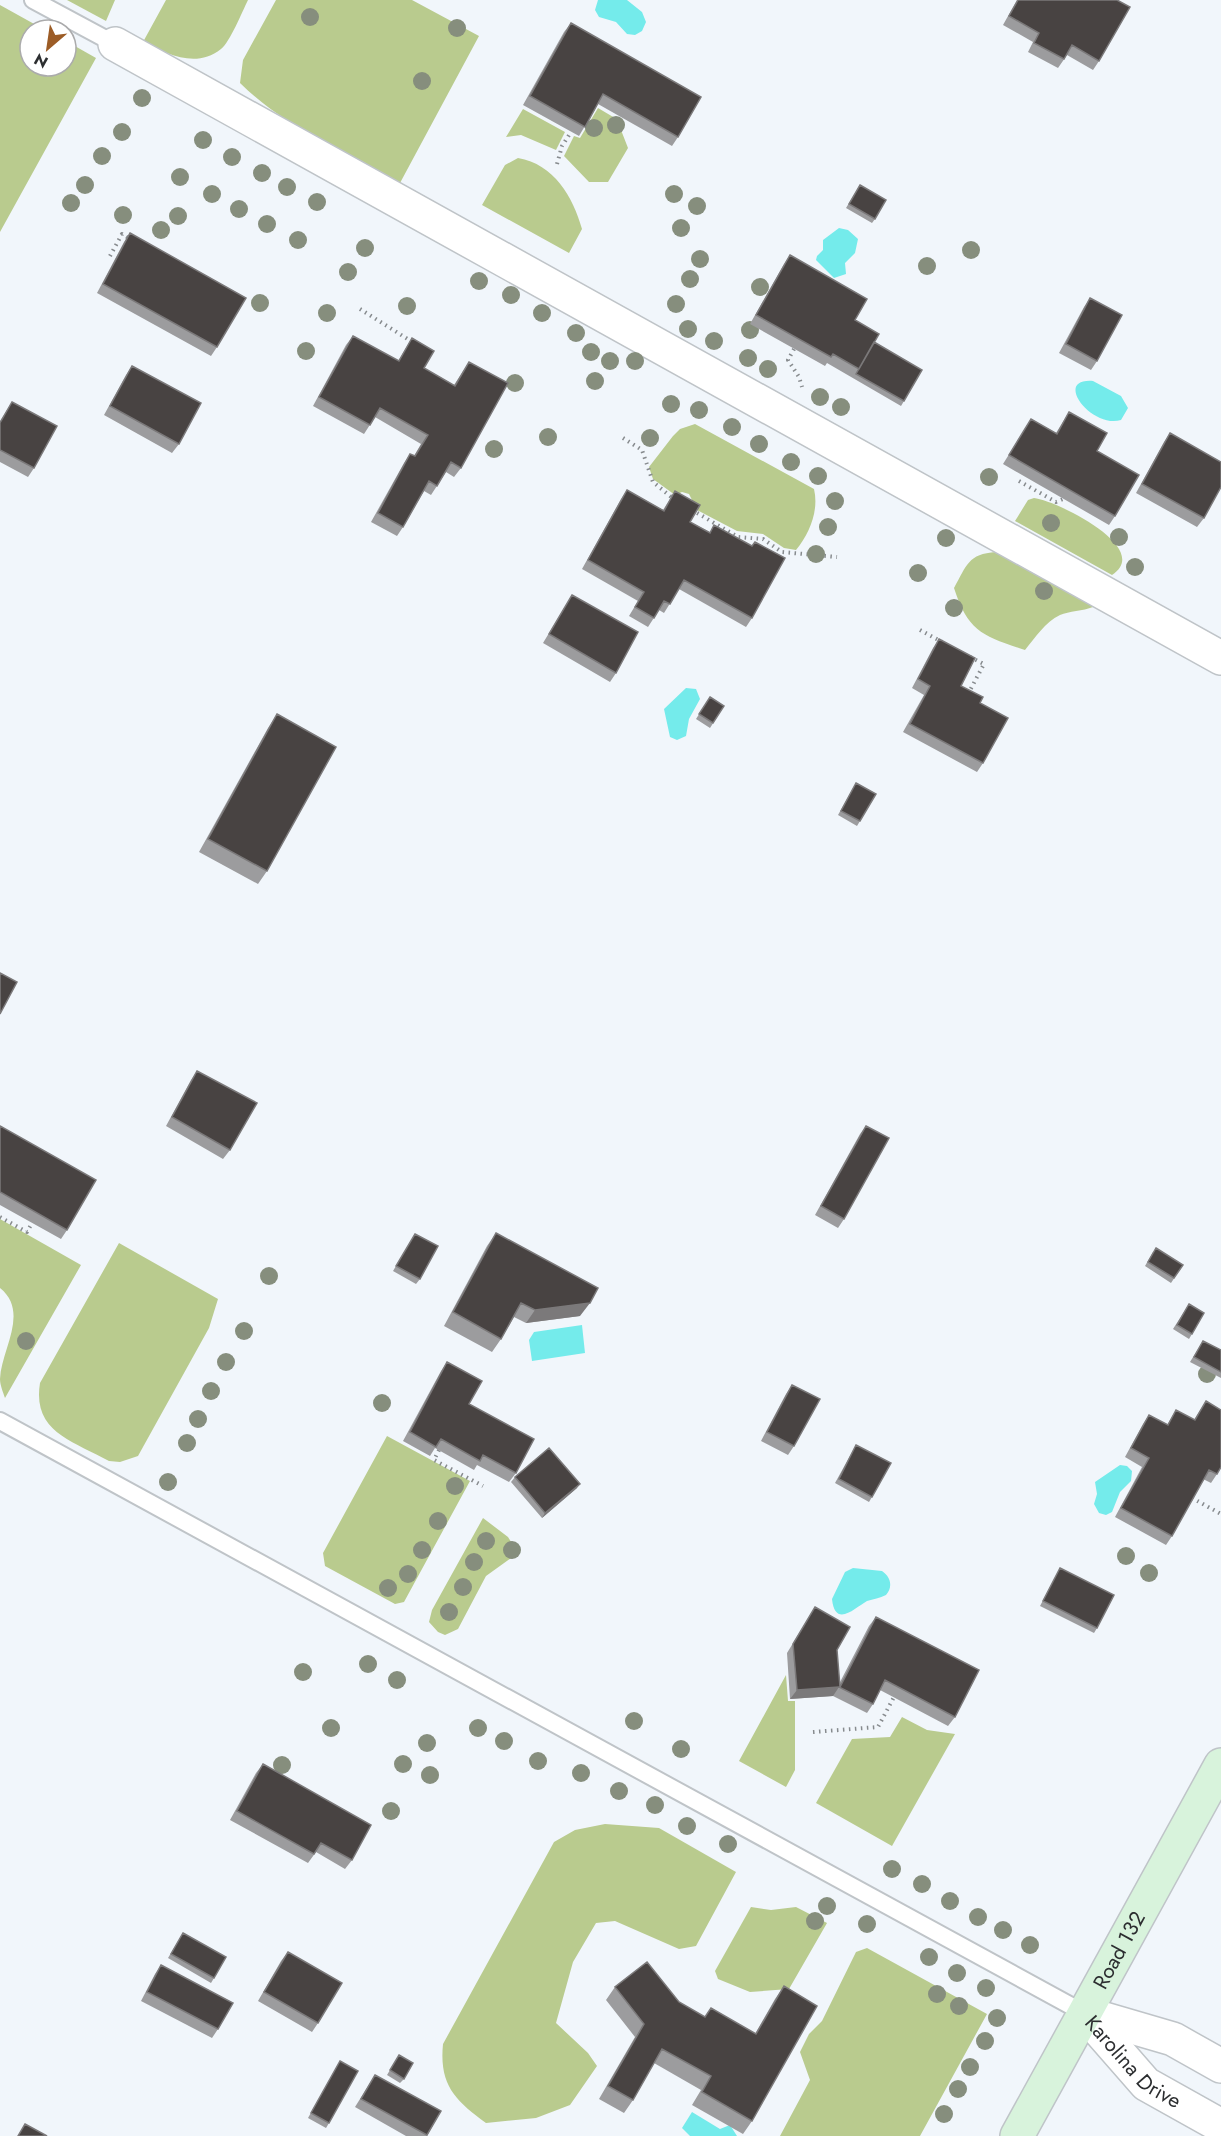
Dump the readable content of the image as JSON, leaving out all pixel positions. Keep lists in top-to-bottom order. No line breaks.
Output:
{"streets":{"street":["Road 132","Karolina Drive"]},"crossings":[["Road 132","Karolina Drive"]],"north":"bottom left"}
